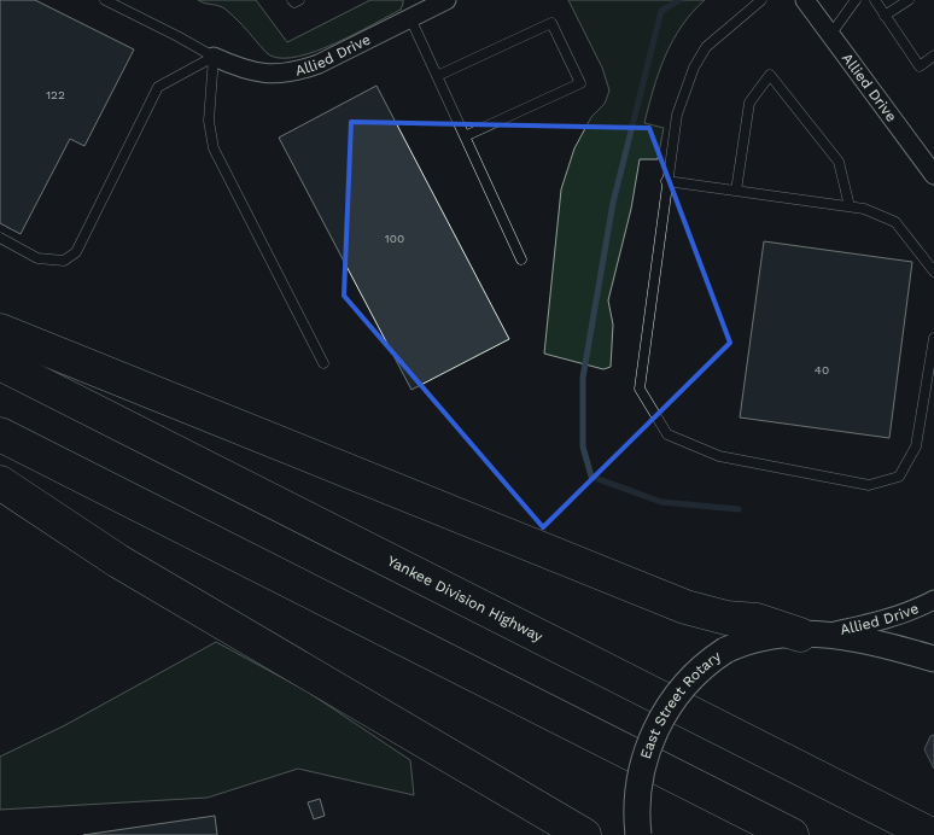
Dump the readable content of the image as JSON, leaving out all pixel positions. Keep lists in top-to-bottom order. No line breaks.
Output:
{"streets":{"highway":["Yankee Division Highway"],"main road":["East Street Rotary"],"street":["Allied Drive"]},"crossings":[["Allied Drive","East Street Rotary"]],"house_numbers":["122","100","40"]}
